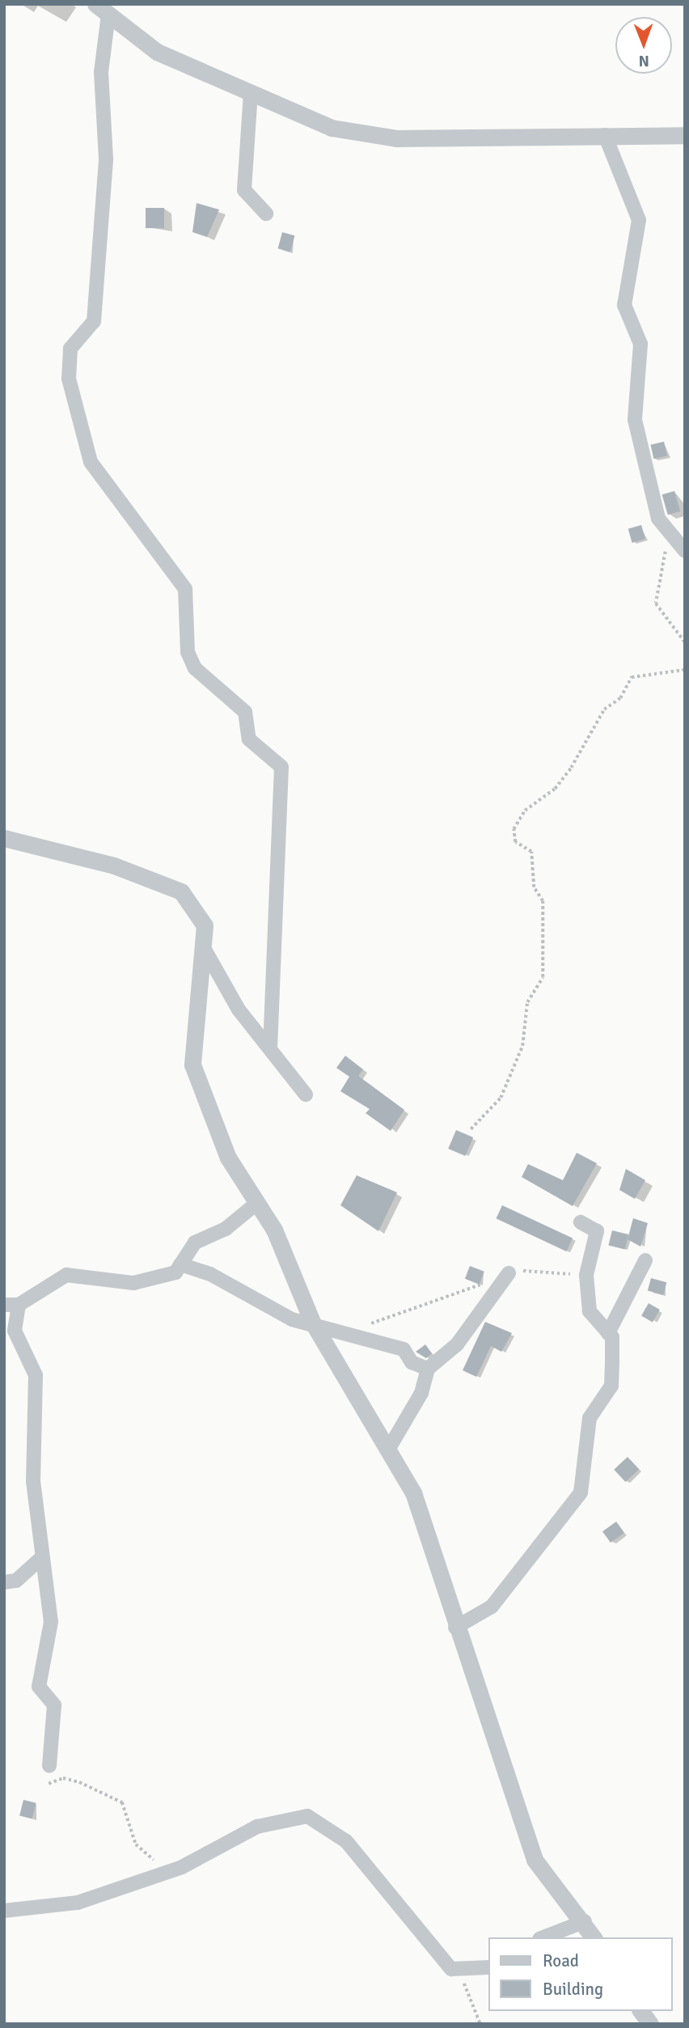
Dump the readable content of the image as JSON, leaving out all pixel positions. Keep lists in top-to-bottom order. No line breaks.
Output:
{"legend":["Road","Building"],"north":"bottom"}
